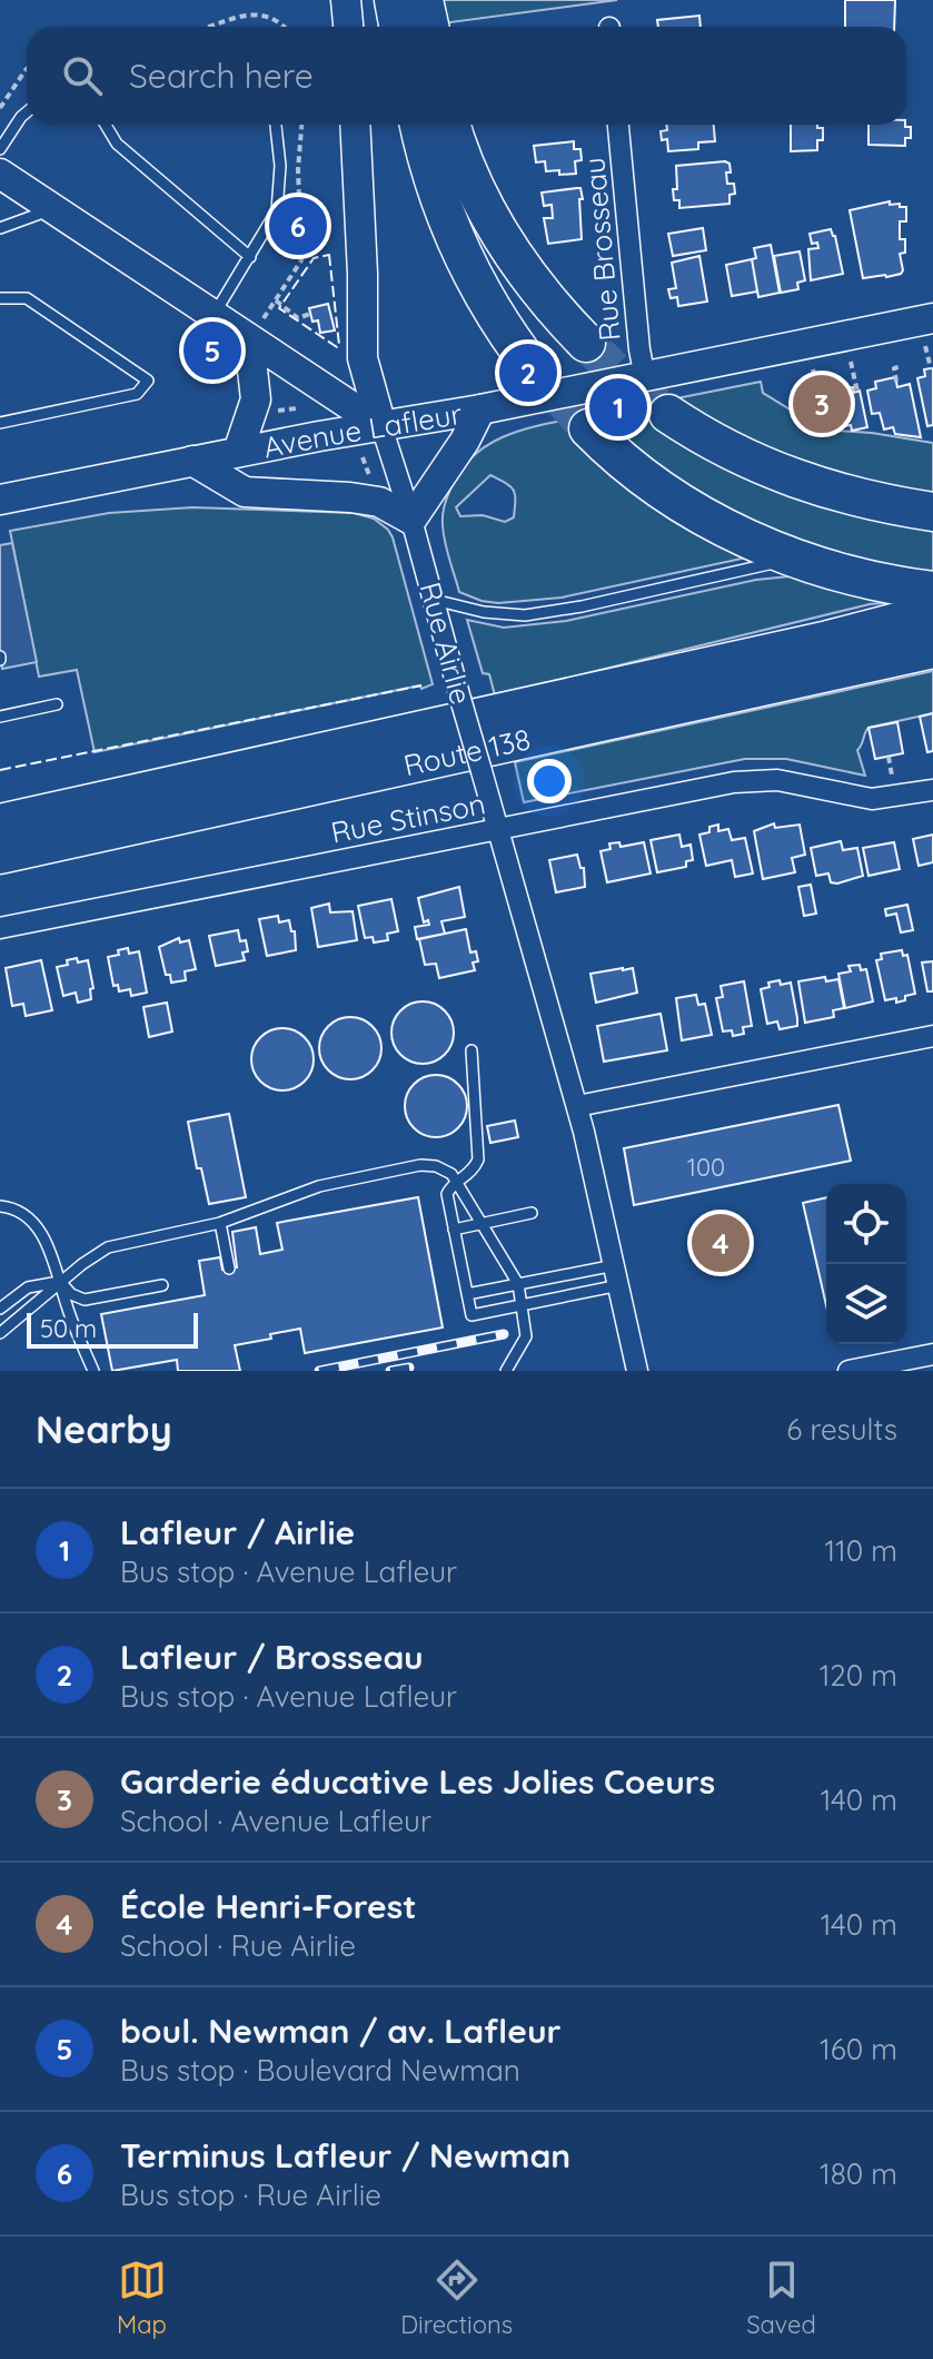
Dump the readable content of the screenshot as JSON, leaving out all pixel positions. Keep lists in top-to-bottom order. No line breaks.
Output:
{"streets":{"highway":["Route 138"],"main road":["Avenue Lafleur","Rue Airlie"],"street":["Rue Brosseau","Rue Stinson"]},"crossings":[["Rue Brosseau","Avenue Lafleur"],["Avenue Lafleur","Rue Airlie"],["Rue Airlie","Rue Stinson"]],"house_numbers":["100"],"scale_bar":"50 m","page":{"search":"Search here","pins":["6","5","2","3","1","4"],"scale":"50 m","heading":["Nearby","6 results"],"list":[{"mark":"1","name":"Lafleur / Airlie","note":"Bus stop · Avenue Lafleur","value":"110 m"},{"mark":"2","name":"Lafleur / Brosseau","note":"Bus stop · Avenue Lafleur","value":"120 m"},{"mark":"3","name":"Garderie éducative Les Jolies Coeurs","note":"School · Avenue Lafleur","value":"140 m"},{"mark":"4","name":"École Henri-Forest","note":"School · Rue Airlie","value":"140 m"},{"mark":"5","name":"boul. Newman / av. Lafleur","note":"Bus stop · Boulevard Newman","value":"160 m"},{"mark":"6","name":"Terminus Lafleur / Newman","note":"Bus stop · Rue Airlie","value":"180 m"}],"nav":["Map","Directions","Saved"]}}
